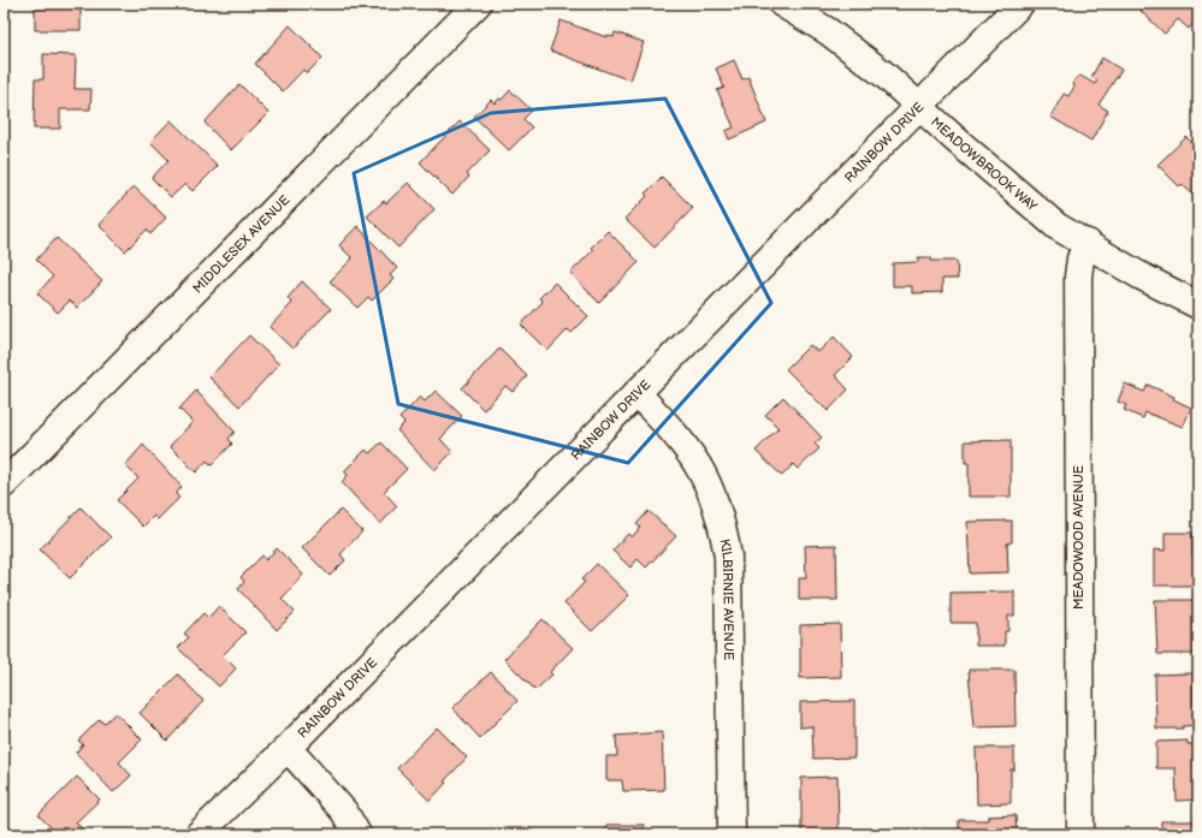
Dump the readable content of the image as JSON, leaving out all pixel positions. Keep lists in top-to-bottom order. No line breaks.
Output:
{"streets":{"street":["RAINBOW DRIVE","MEADOWBROOK WAY","MIDDLESEX AVENUE","MEADOWOOD AVENUE","KILBIRNIE AVENUE"]},"crossings":[["RAINBOW DRIVE","MEADOWBROOK WAY"],["RAINBOW DRIVE","KILBIRNIE AVENUE"],["MEADOWBROOK WAY","MEADOWOOD AVENUE"]]}
